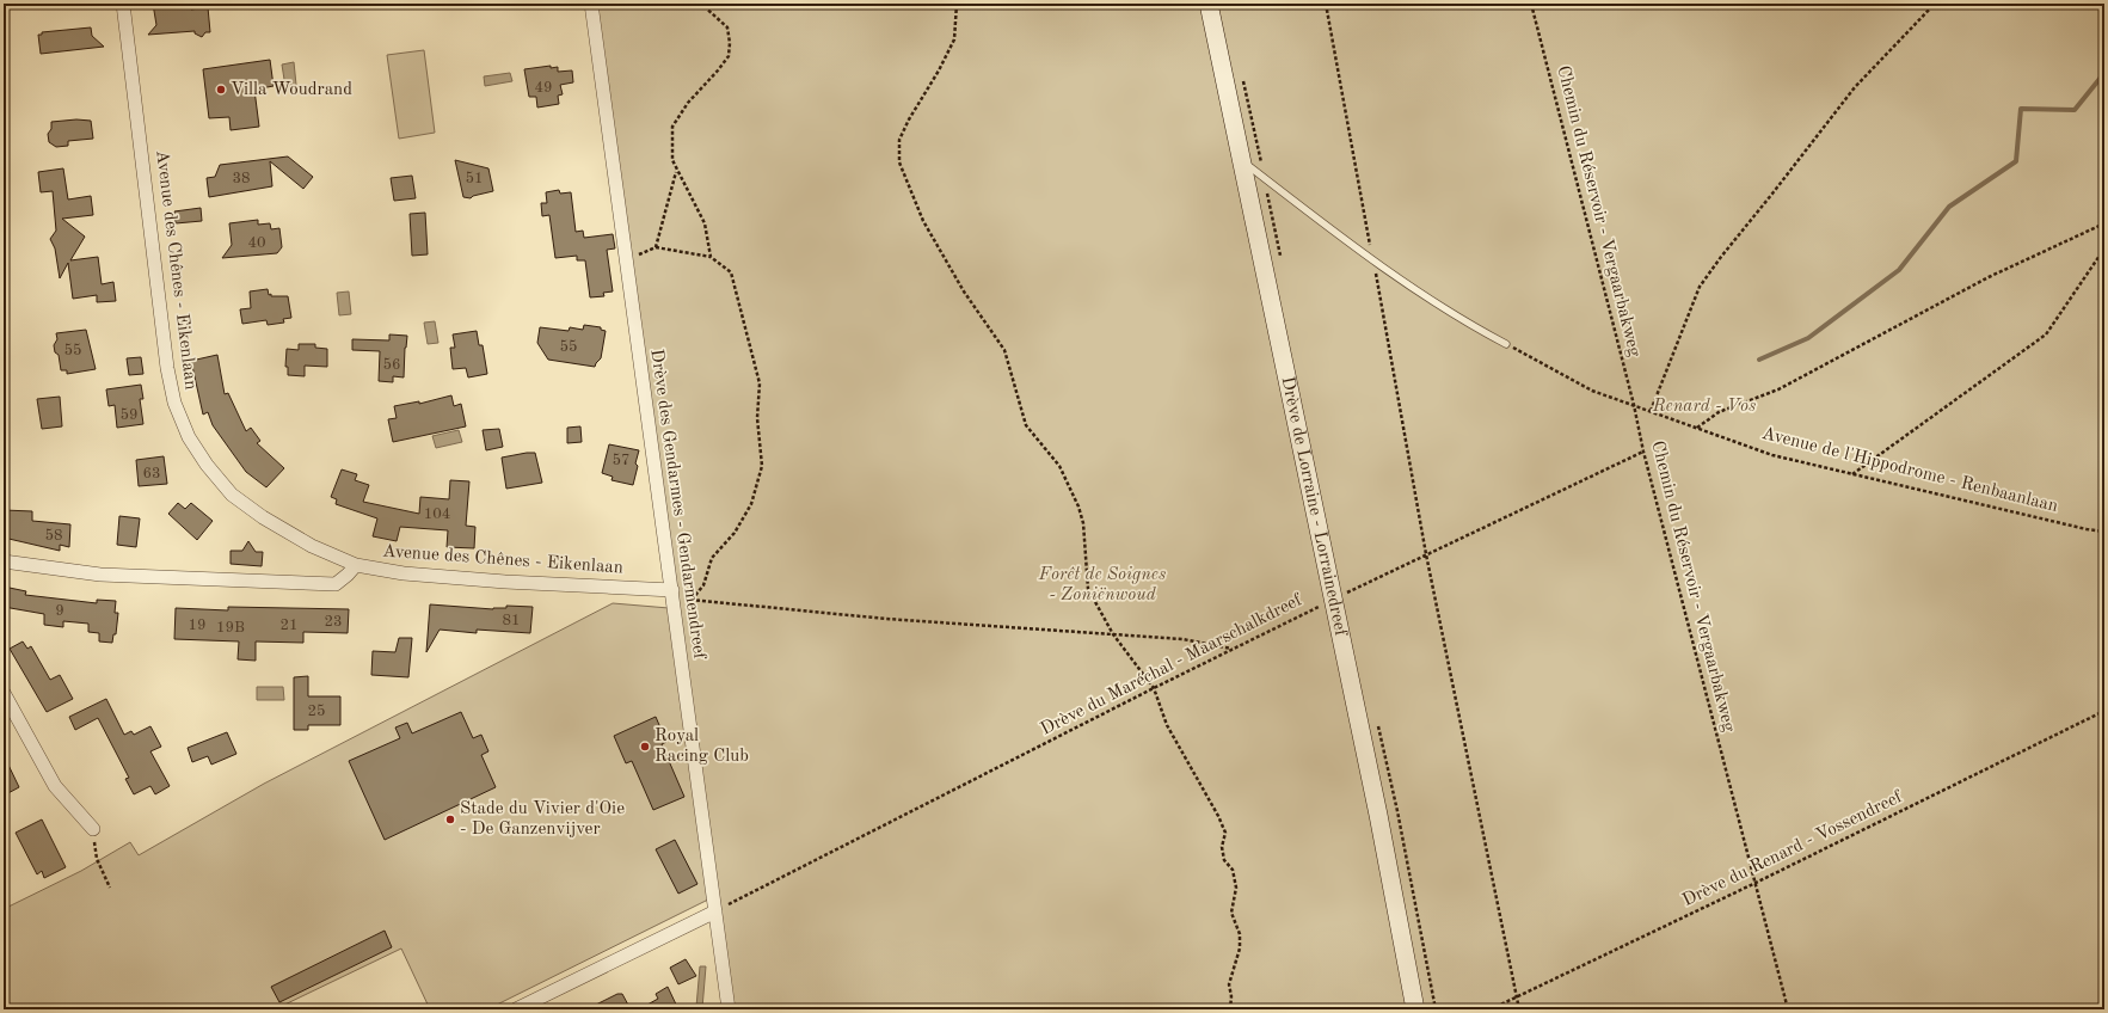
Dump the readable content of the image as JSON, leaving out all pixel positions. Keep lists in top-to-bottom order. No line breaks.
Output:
{"streets":{"main road":["Drève de Lorraine - Lorrainedreef"],"street":["Avenue des Chênes - Eikenlaan","Drève des Gendarmes - Gendarmendreef"],"path":["Chemin du Réservoir - Vergaarbakweg","Avenue de l'Hippodrome - Renbaanlaan","Drève du Maréchal - Maarschalkdreef","Drève du Renard - Vossendreef"]},"crossings":[["Chemin du Réservoir - Vergaarbakweg","Avenue de l'Hippodrome - Renbaanlaan"],["Chemin du Réservoir - Vergaarbakweg","Drève du Maréchal - Maarschalkdreef"],["Chemin du Réservoir - Vergaarbakweg","Drève du Renard - Vossendreef"],["Avenue des Chênes - Eikenlaan","Drève des Gendarmes - Gendarmendreef"],["Drève des Gendarmes - Gendarmendreef","Drève du Maréchal - Maarschalkdreef"],["Drève de Lorraine - Lorrainedreef","Drève du Maréchal - Maarschalkdreef"]],"parks":["Renard - Vos","Forêt de Soignes - Zoniënwoud"],"places":["Villa Woudrand","Royal Racing Club","Stade du Vivier d'Oie - De Ganzenvijver"],"house_numbers":["49","38","51","40","55","55","56","59","57","63","104","58","9","81","23","19","21","19B","25"]}
